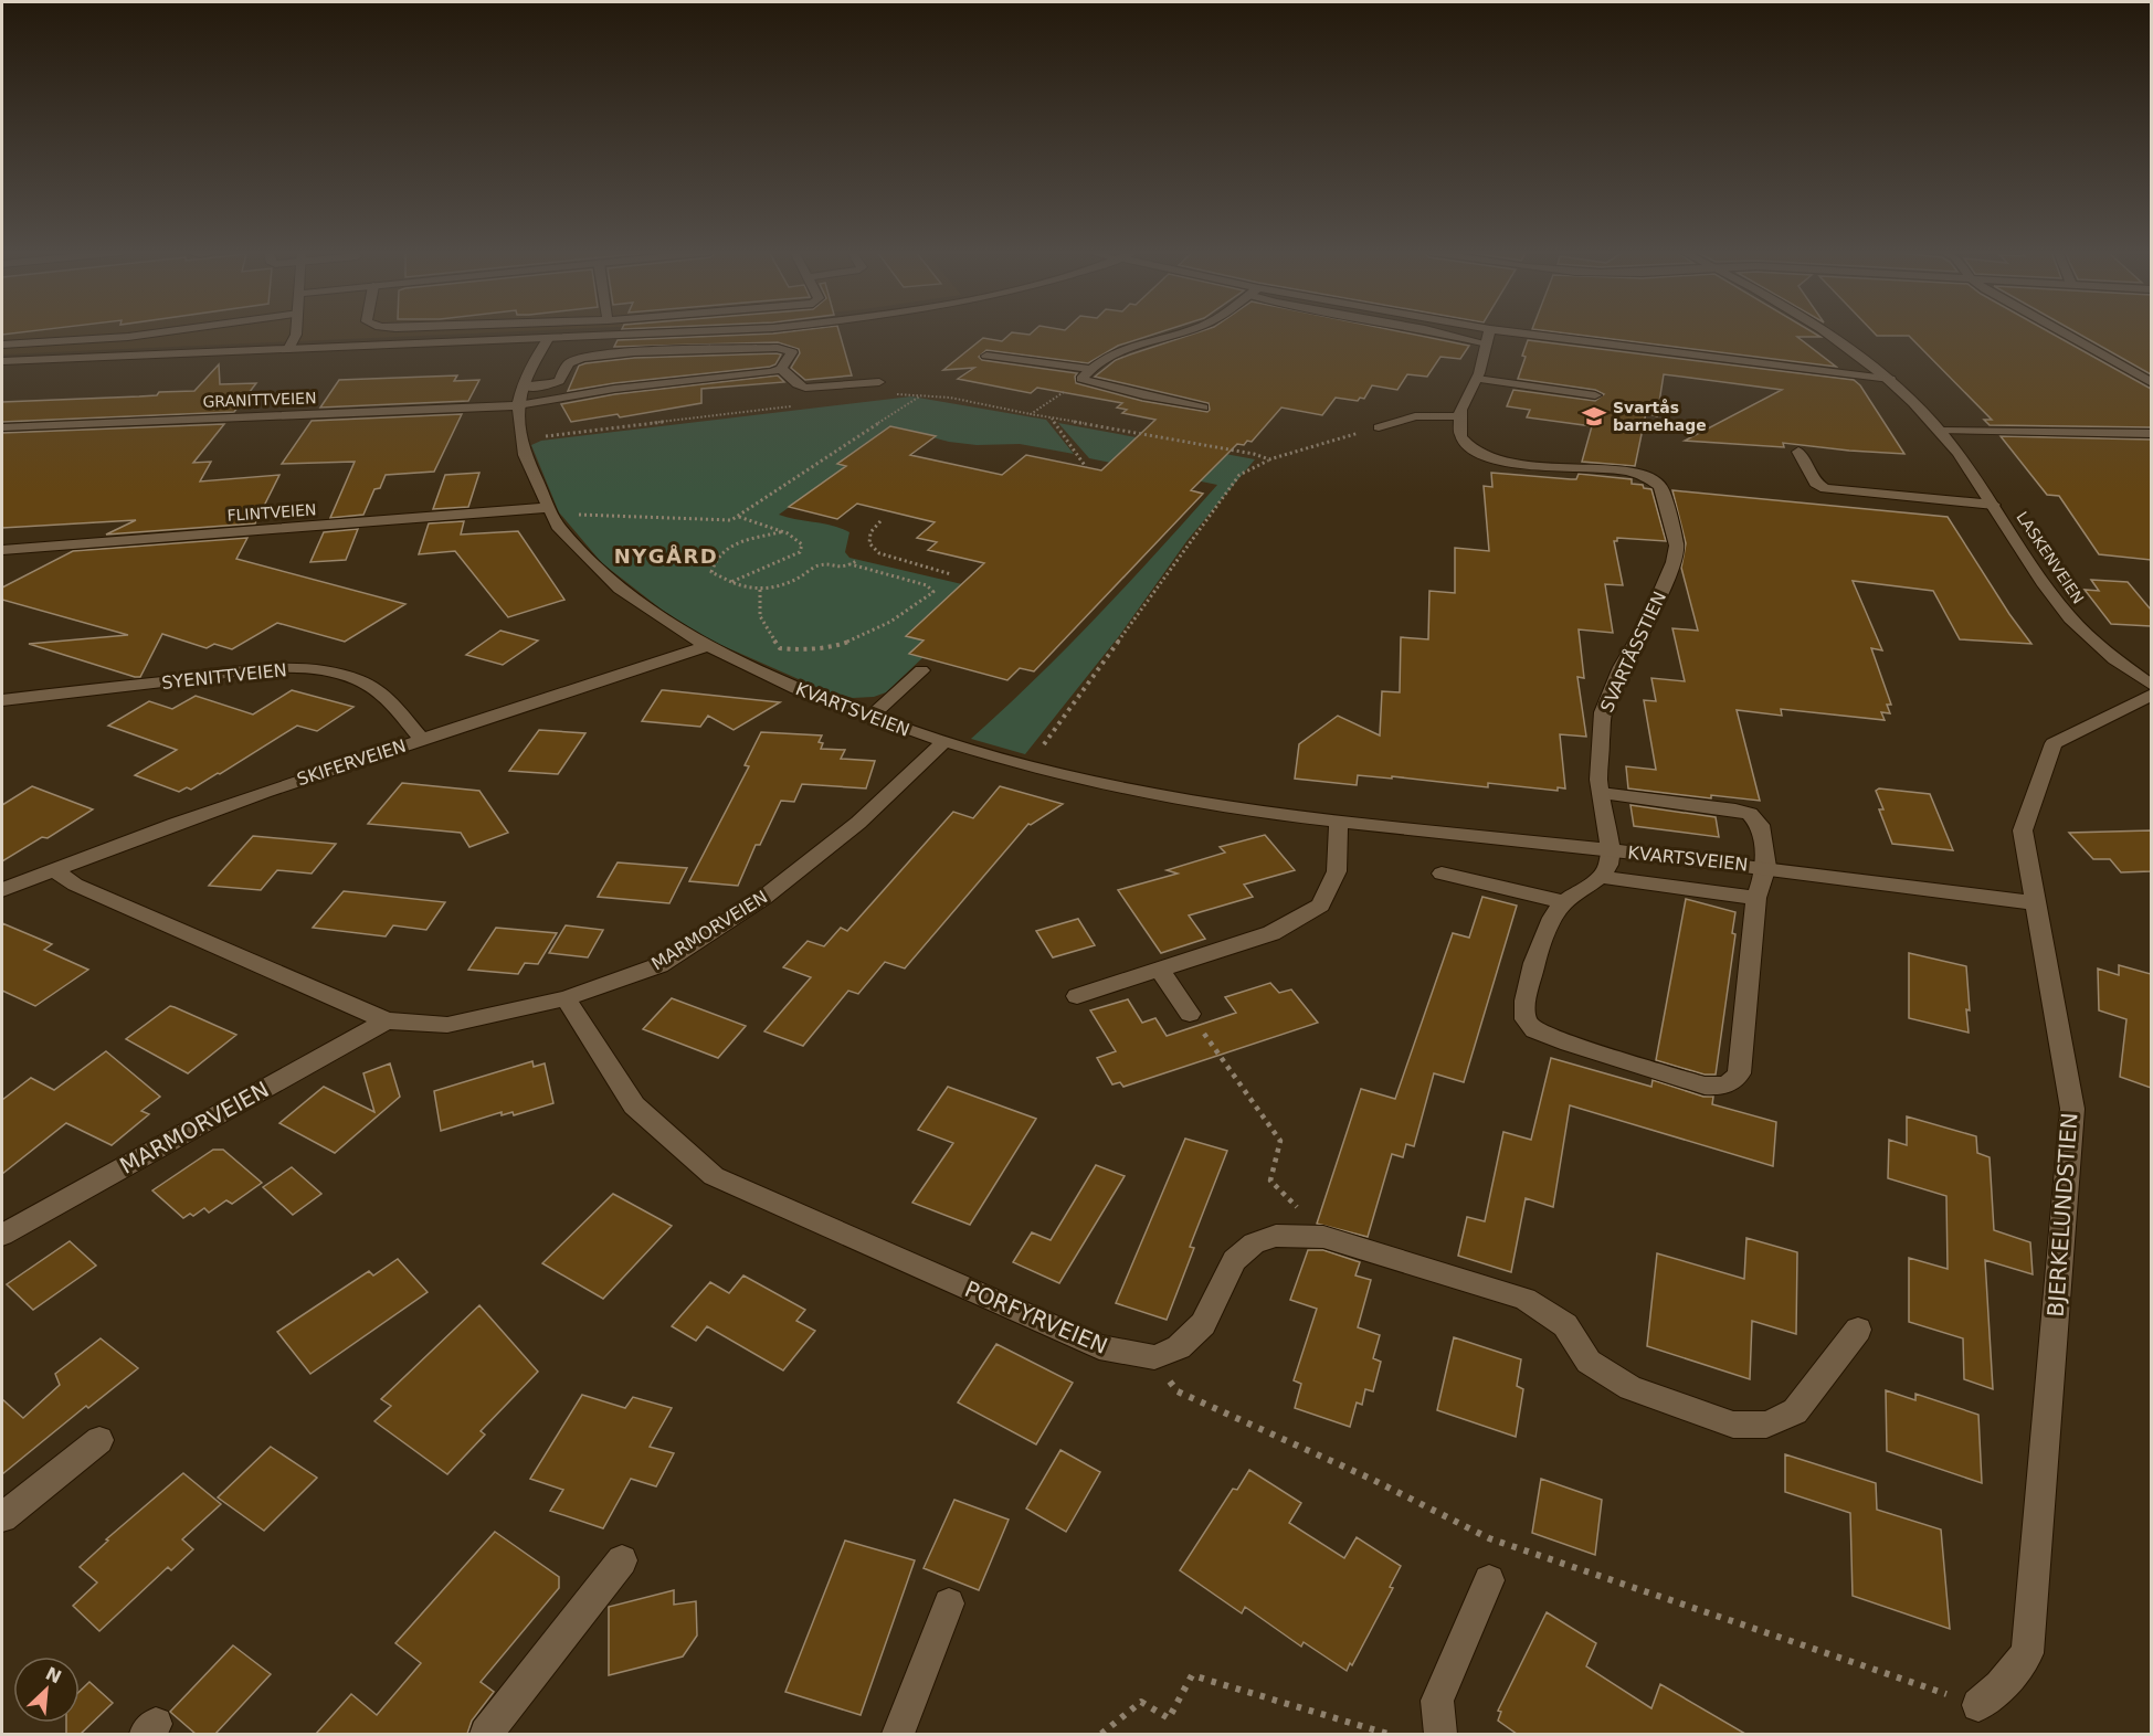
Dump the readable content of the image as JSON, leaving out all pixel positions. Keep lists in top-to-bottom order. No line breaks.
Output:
{"streets":{"street":["GRANITTVEIEN","FLINTVEIEN","LASKENVEIEN","SVARTÅSSTIEN","SYENITTVEIEN","KVARTSVEIEN","SKIFERVEIEN","MARMORVEIEN","BJERKELUNDSTIEN","PORFYRVEIEN"]},"crossings":[["GRANITTVEIEN","KVARTSVEIEN"],["FLINTVEIEN","KVARTSVEIEN"],["SVARTÅSSTIEN","KVARTSVEIEN"],["SYENITTVEIEN","SKIFERVEIEN"],["KVARTSVEIEN","SKIFERVEIEN"],["KVARTSVEIEN","MARMORVEIEN"],["KVARTSVEIEN","BJERKELUNDSTIEN"],["SKIFERVEIEN","MARMORVEIEN"],["MARMORVEIEN","PORFYRVEIEN"]],"districts":["NYGÅRD"],"places":{"school or university":["Svartås barnehage"]},"north":"top right"}
